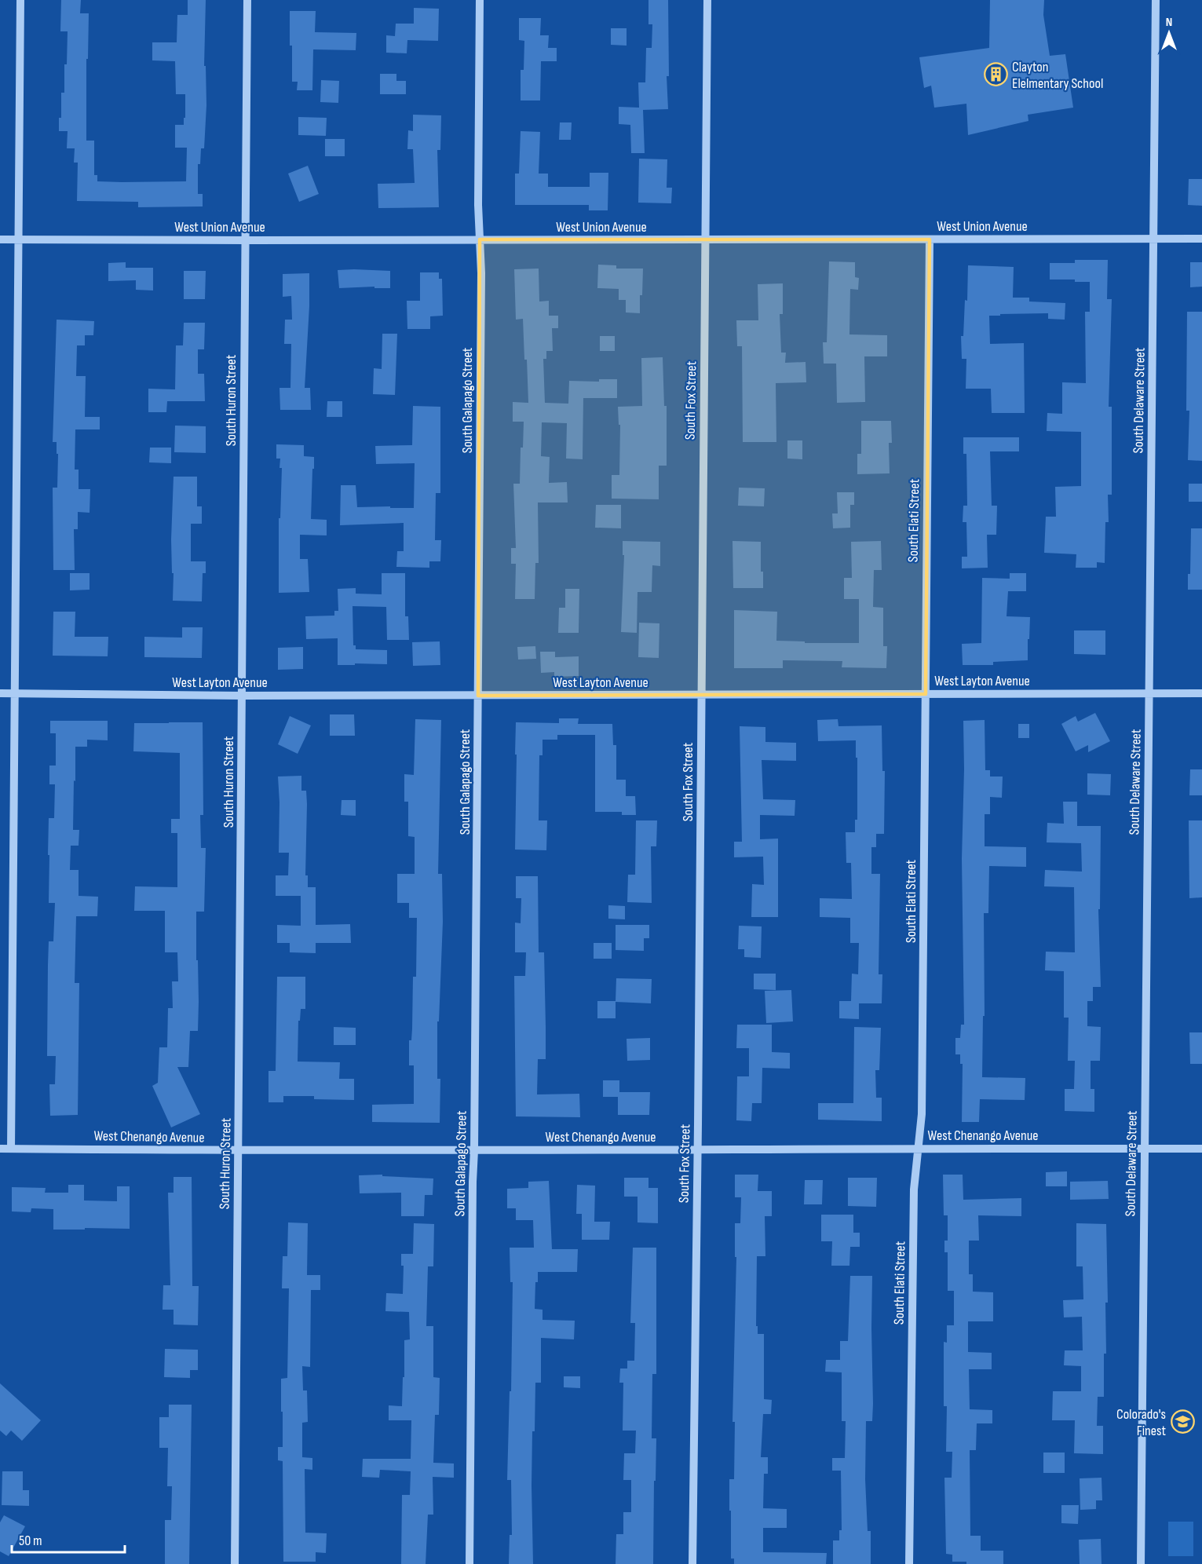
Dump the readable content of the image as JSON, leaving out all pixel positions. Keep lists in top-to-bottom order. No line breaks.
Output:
{"streets":{"street":["West Union Avenue","South Huron Street","South Galapago Street","South Fox Street","South Delaware Street","South Elati Street","West Layton Avenue","West Chenango Avenue"]},"crossings":[["West Union Avenue","South Huron Street"],["West Union Avenue","South Galapago Street"],["West Union Avenue","South Fox Street"],["West Union Avenue","South Delaware Street"],["West Union Avenue","South Elati Street"],["South Huron Street","West Layton Avenue"],["South Huron Street","West Chenango Avenue"],["South Galapago Street","West Layton Avenue"],["South Galapago Street","West Chenango Avenue"],["South Fox Street","West Layton Avenue"],["South Fox Street","West Chenango Avenue"],["South Delaware Street","West Layton Avenue"],["South Delaware Street","West Chenango Avenue"],["South Elati Street","West Layton Avenue"],["South Elati Street","West Chenango Avenue"]],"places":{"building":["Clayton Elelmentary School"],"school or university":["Colorado's Finest"]},"scale_bar":"50 m","north":"top"}
